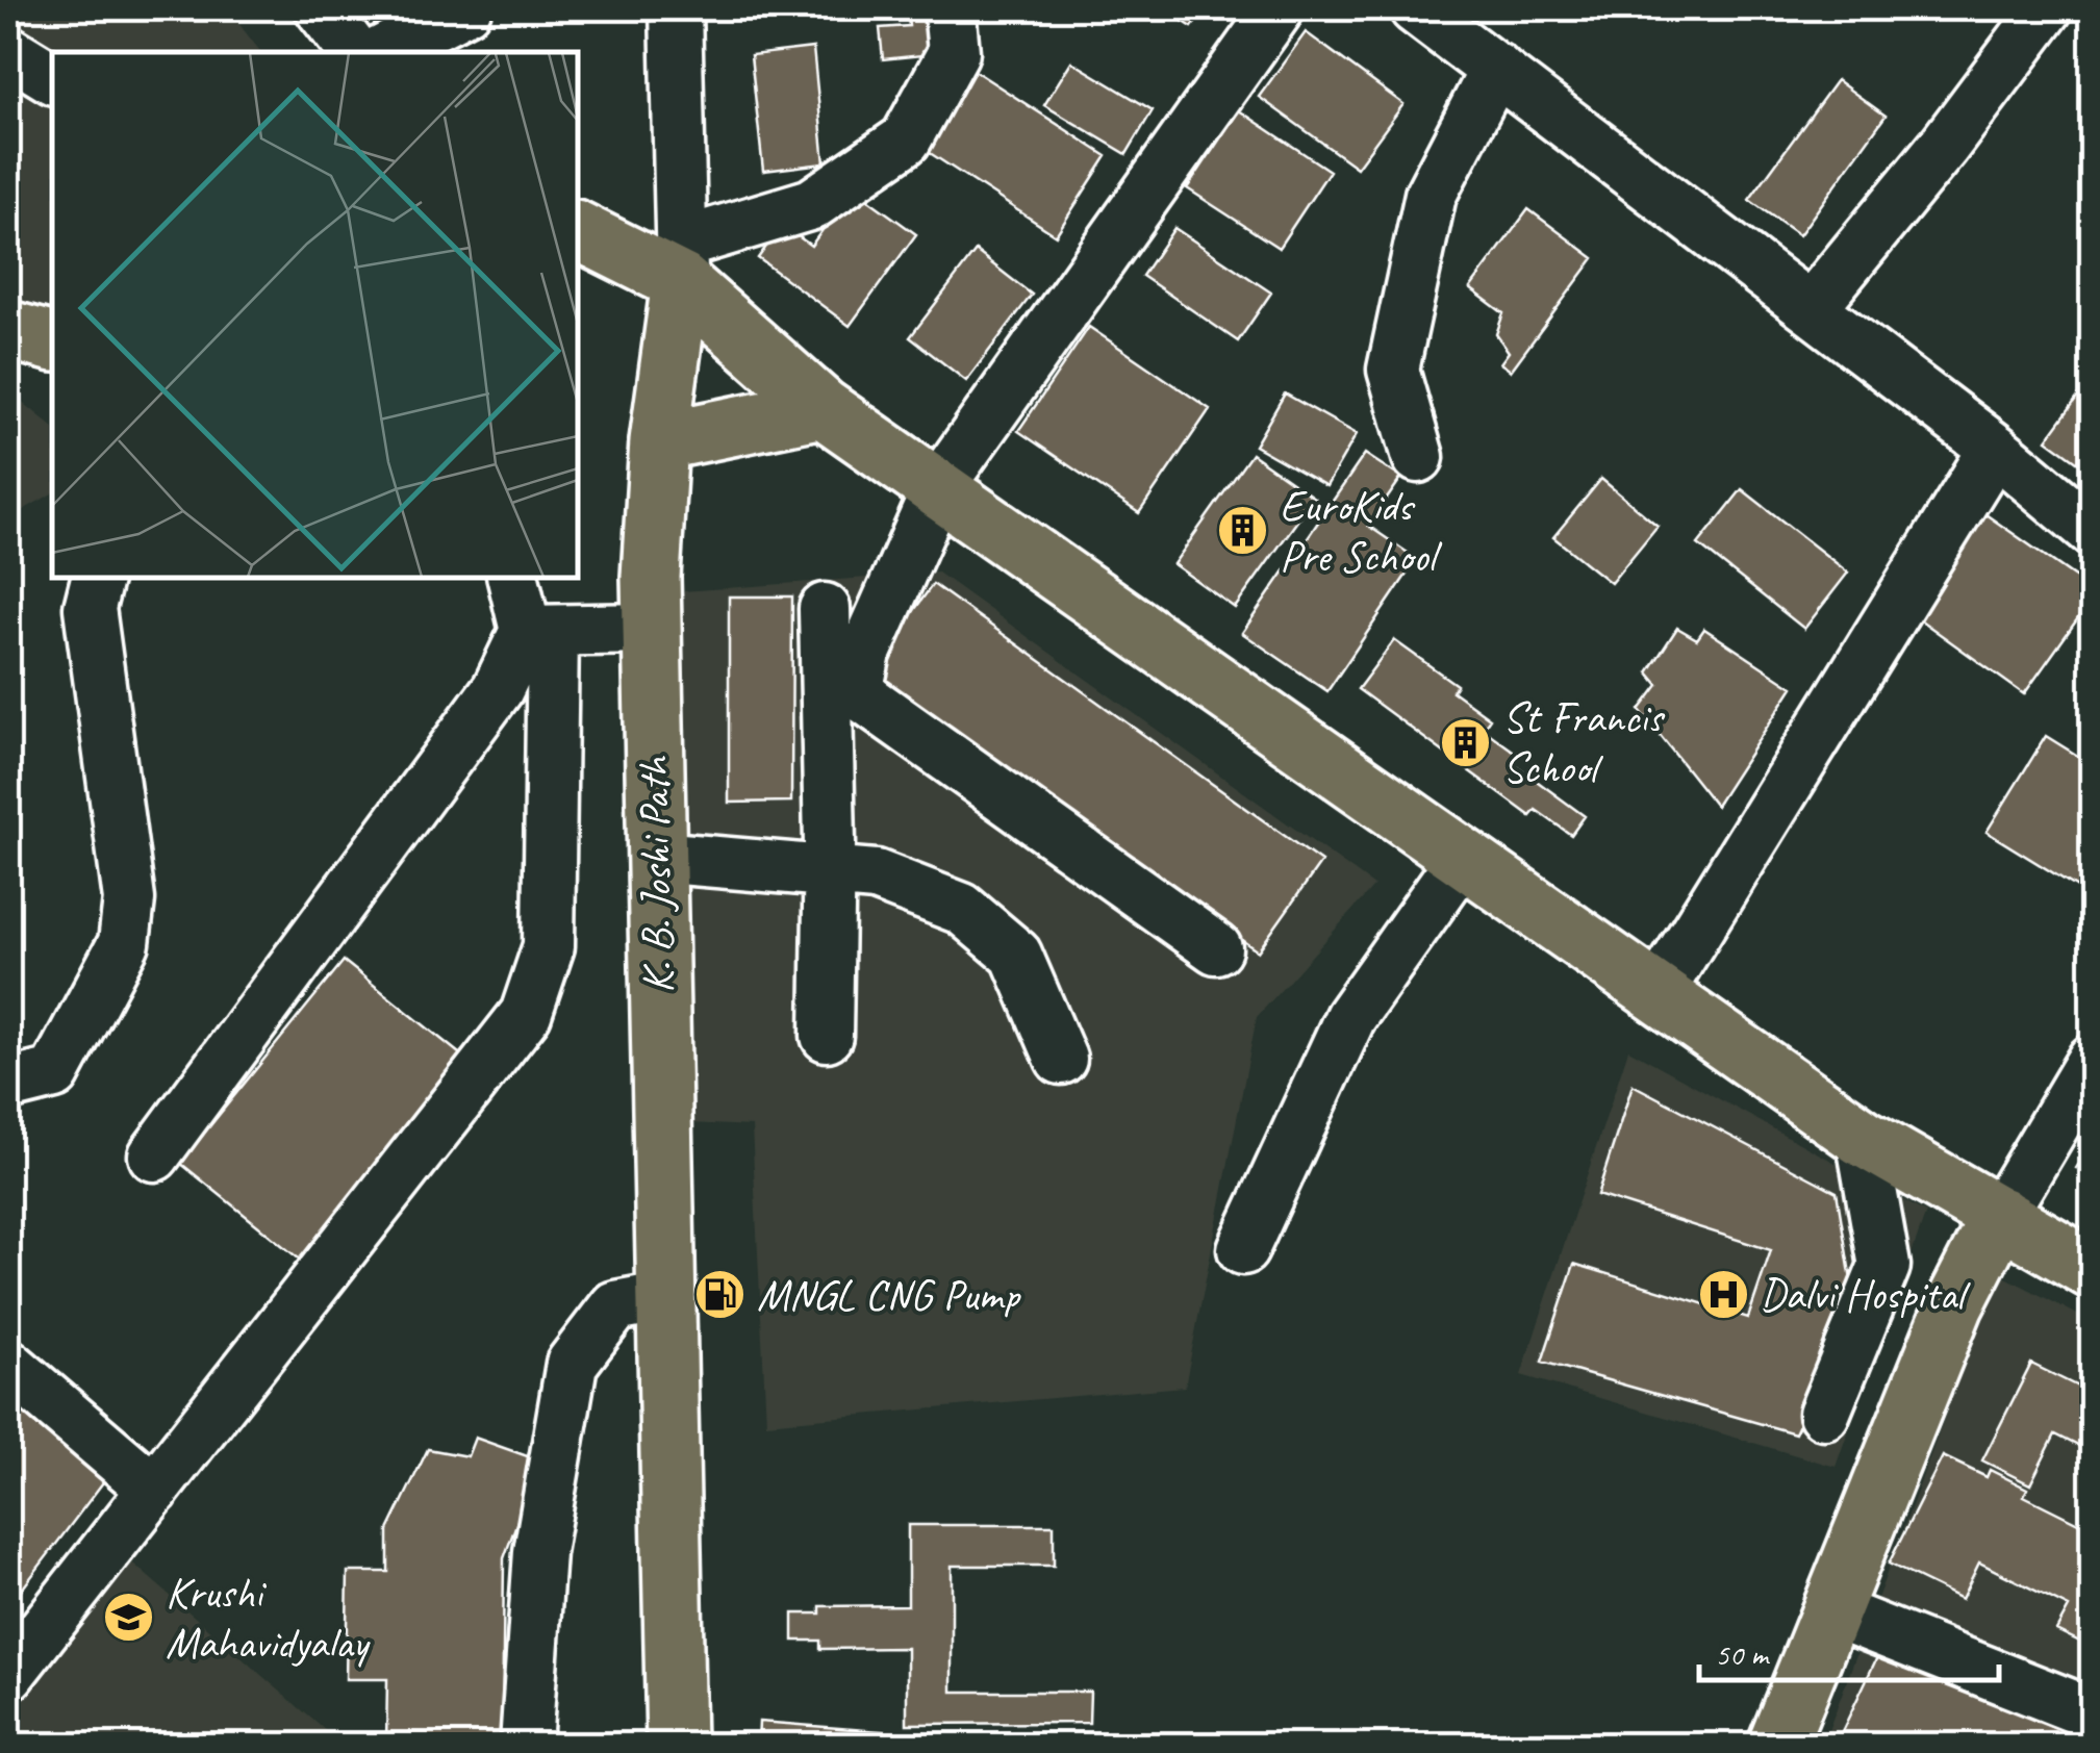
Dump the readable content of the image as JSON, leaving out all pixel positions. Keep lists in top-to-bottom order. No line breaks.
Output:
{"streets":{"main road":["K. B. Joshi Path"]},"places":{"building":["EuroKids Pre School","St Francis School"],"hospital":["Dalvi Hospital"],"fuel station":["MNGL CNG Pump"],"school or university":["Krushi Mahavidyalay"]},"scale_bar":"50 m"}
